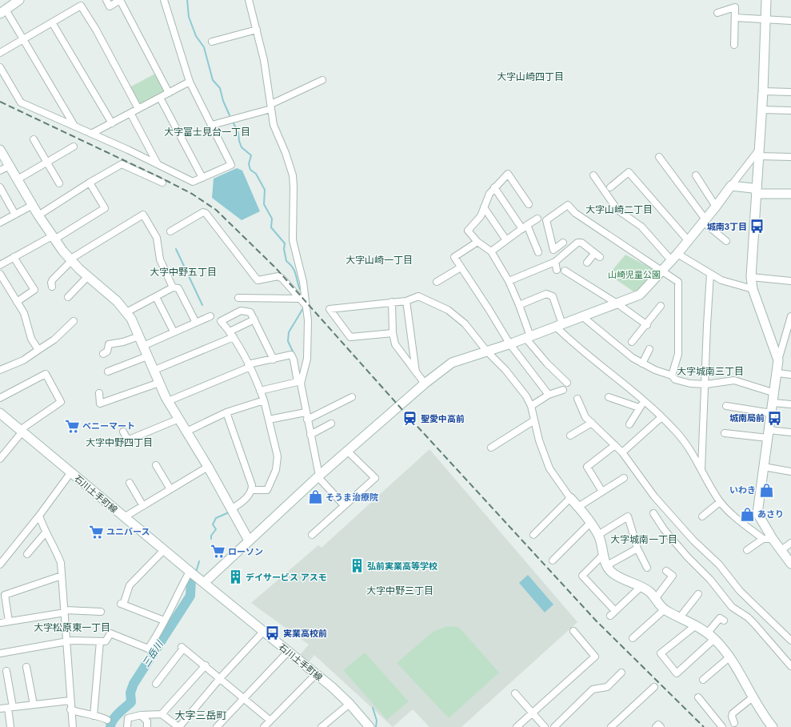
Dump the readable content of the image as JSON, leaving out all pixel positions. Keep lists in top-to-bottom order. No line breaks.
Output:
{"streets":{"street":["石川土手町線"]},"districts":["大字山崎四丁目","大字富士見台一丁目","大字山崎二丁目","大字山崎一丁目","大字中野五丁目","大字城南三丁目","大字中野四丁目","大字城南一丁目","大字中野三丁目","大字松原東一丁目","大字三岳町"],"water":["三岳川"],"parks":["山崎児童公園"],"places":{"bus stop":["城南3丁目","城南局前","実業高校前"],"station":["聖愛中高前"],"supermarket":["ベニーマート","ユニバース","ローソン"],"shop":["いわき","そうま治療院","あさり"],"building":["弘前実業高等学校","デイサービス アスモ"]}}
